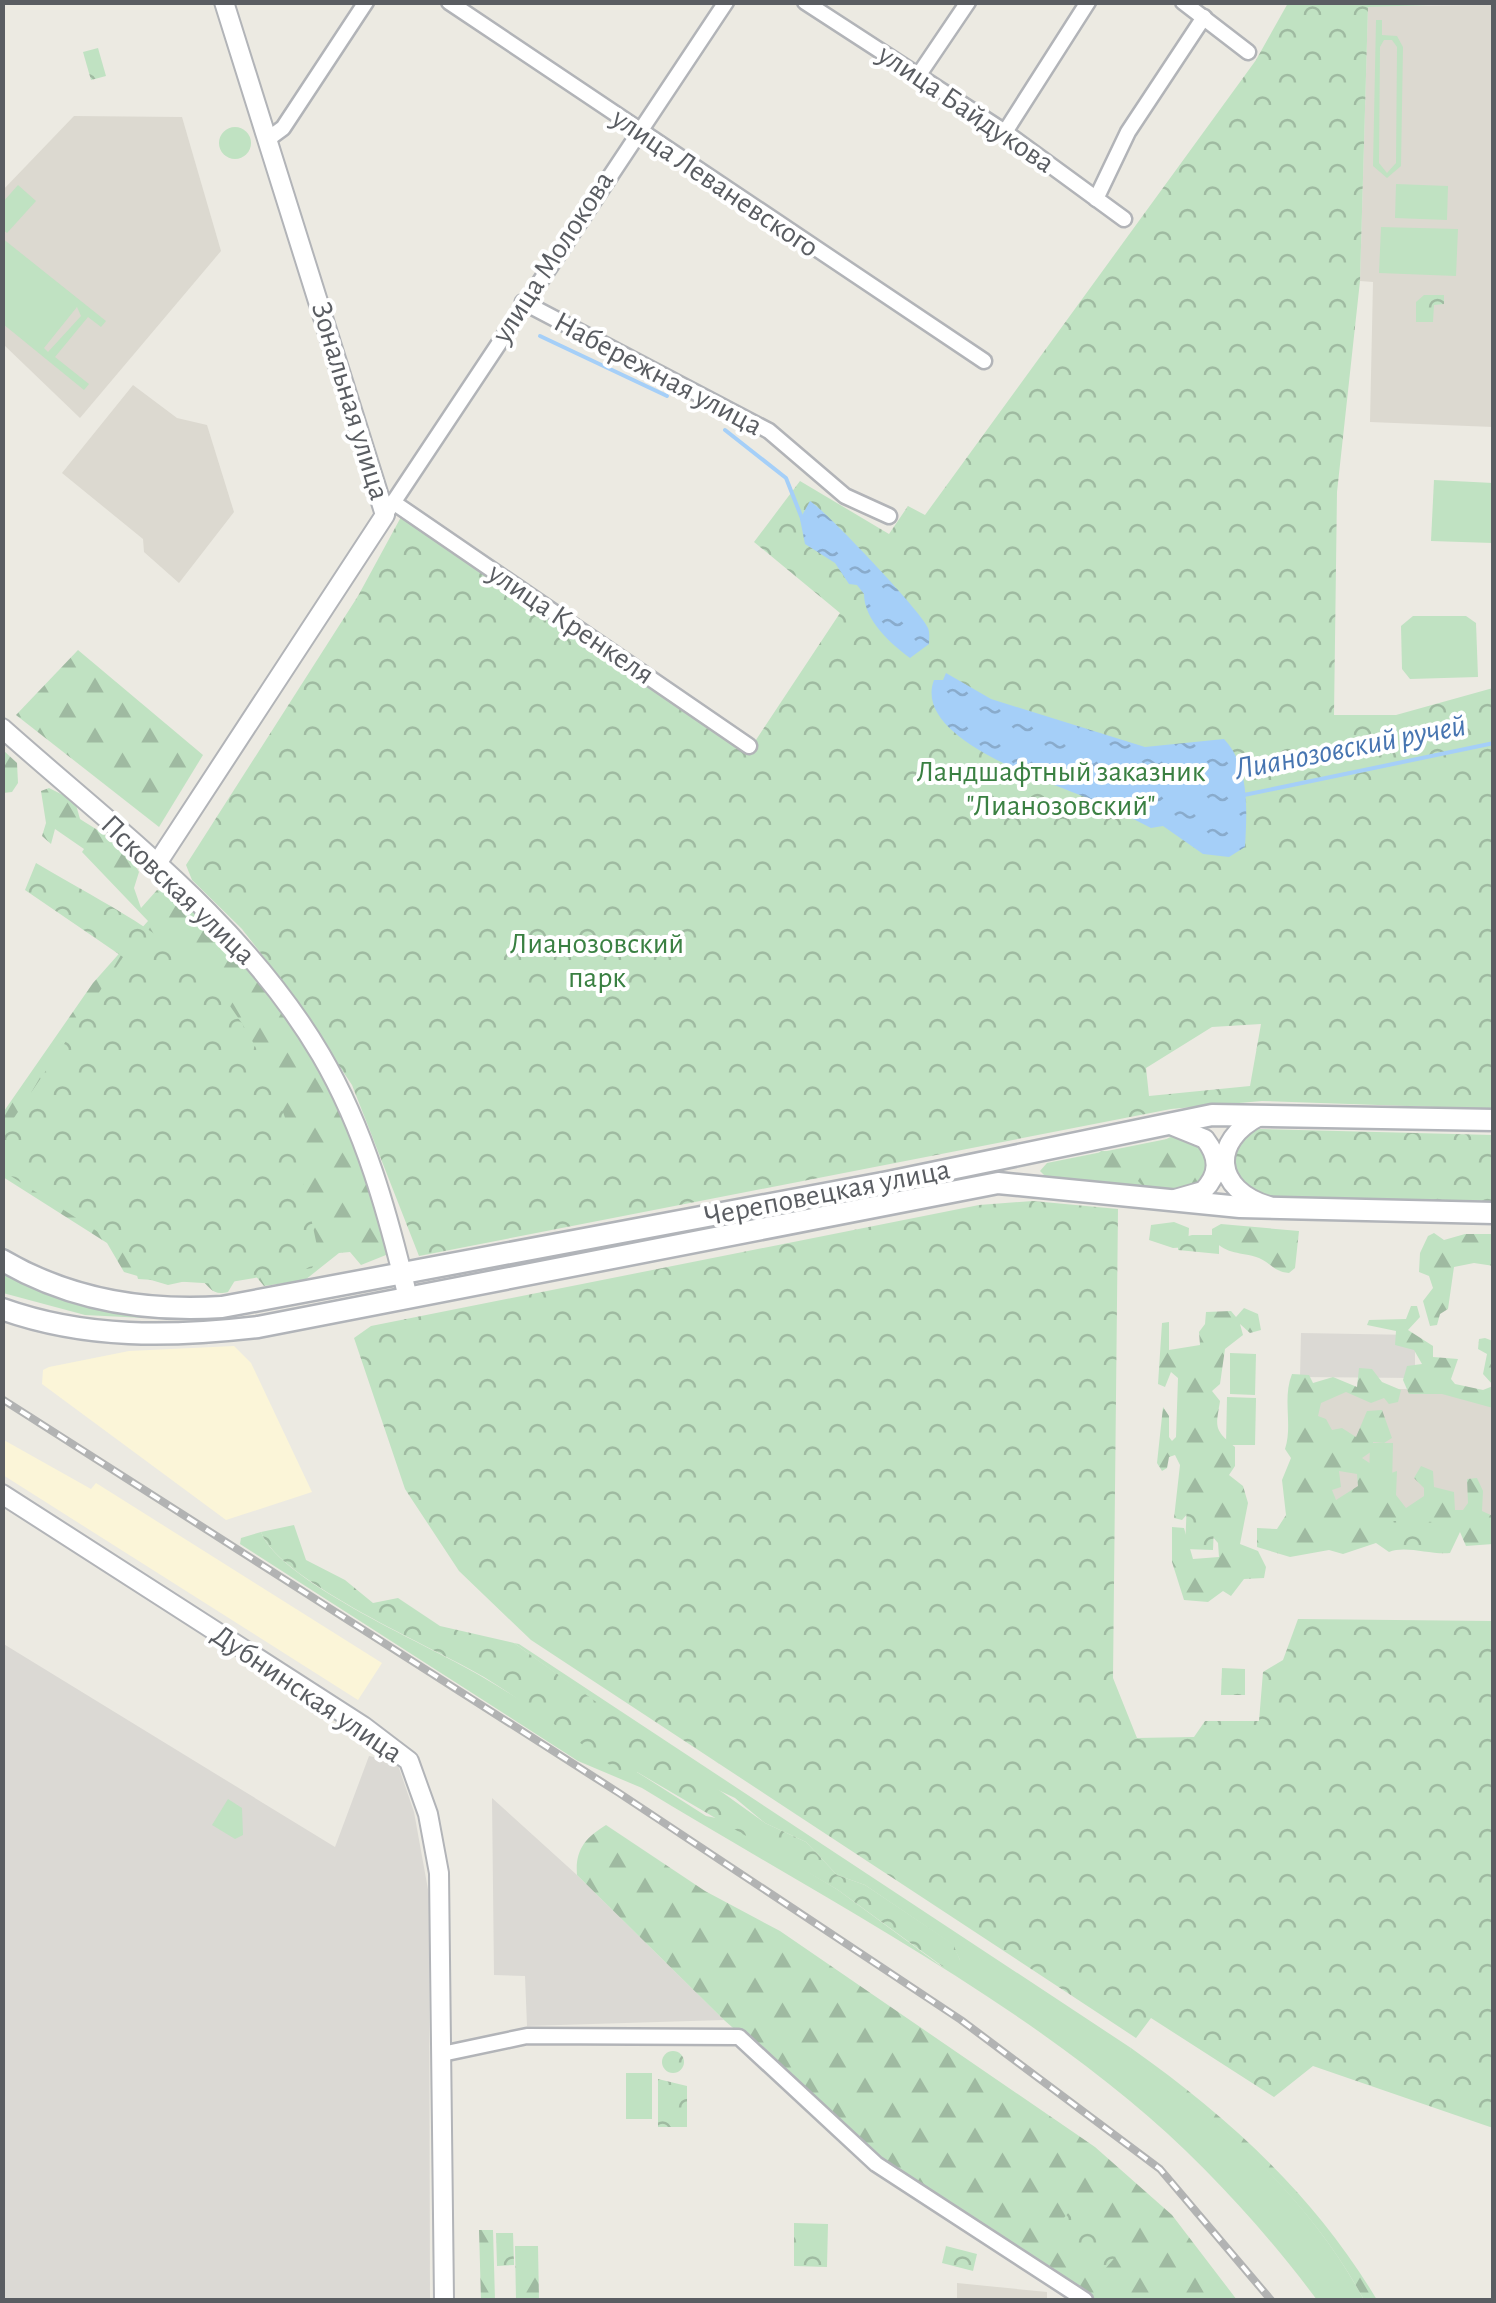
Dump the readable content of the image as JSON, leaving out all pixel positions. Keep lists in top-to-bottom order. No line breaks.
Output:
{"streets":{"main road":["Череповецкая улица"],"street":["улица Байдукова","улица Леваневского","улица Молокова","Набережная улица","Зональная улица","улица Кренкеля","Псковская улица","Дубнинская улица"]},"crossings":[["улица Леваневского","улица Молокова"],["улица Молокова","Набережная улица"],["улица Молокова","Зональная улица"],["улица Молокова","улица Кренкеля"],["Зональная улица","улица Кренкеля"],["Зональная улица","Псковская улица"],["Псковская улица","Череповецкая улица"]],"water":["Лианозовский ручей"],"parks":["Ландшафтный заказник \"Лианозовский\"","Лианозовский парк"]}
